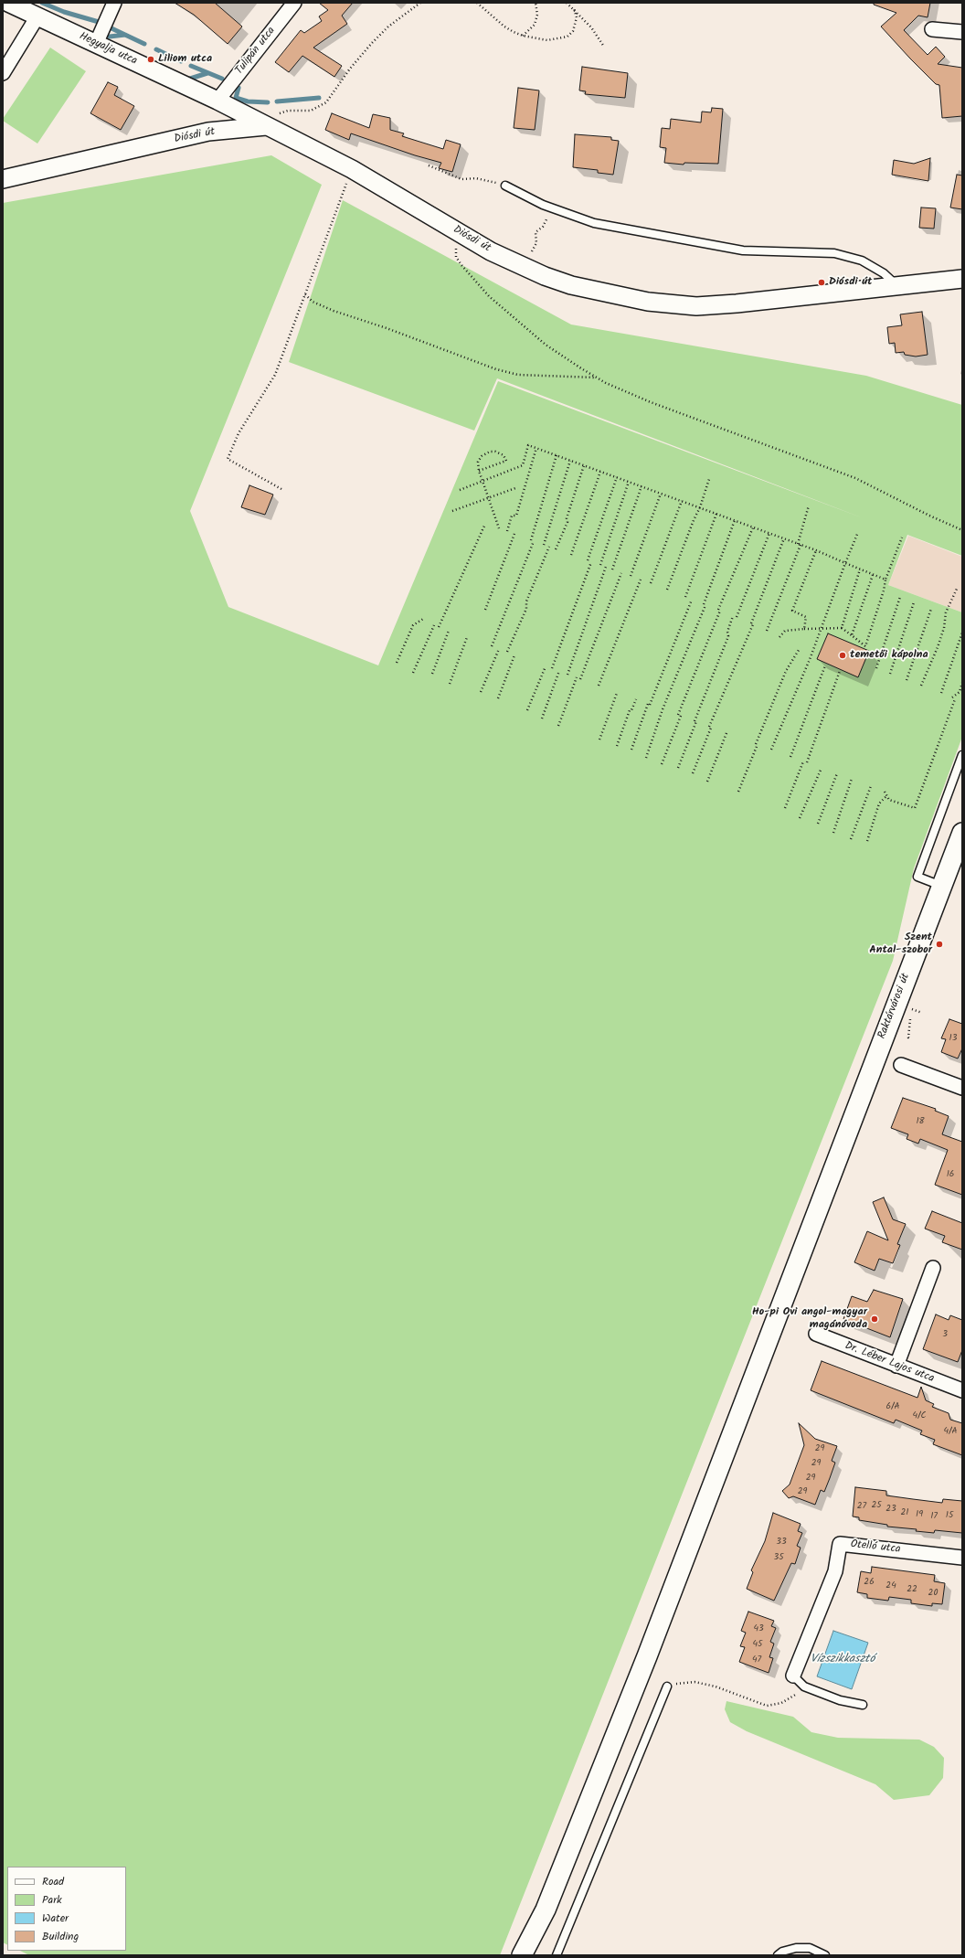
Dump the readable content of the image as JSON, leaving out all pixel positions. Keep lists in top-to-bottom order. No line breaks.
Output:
{"streets":{"main road":["Raktárvárosi út"],"street":["Hegyalja utca","Tulipán utca","Diósdi út","Dr. Léber Lajos utca","Otelló utca"]},"crossings":[["Hegyalja utca","Tulipán utca"],["Hegyalja utca","Diósdi út"]],"water":["Vízszikkasztó"],"places":["Liliom utca","Diósdi út","temetői kápolna","Szent Antal-szobor","Ho-pi Ovi angol-magyar magánóvoda"],"house_numbers":["13","18","16","3","6/A","4/C","4/A","29","29","29","29","25","27","23","21","19","15","17","33","35","26","24","22","20","43","45","47"],"legend":["Road","Park","Water","Building"]}
